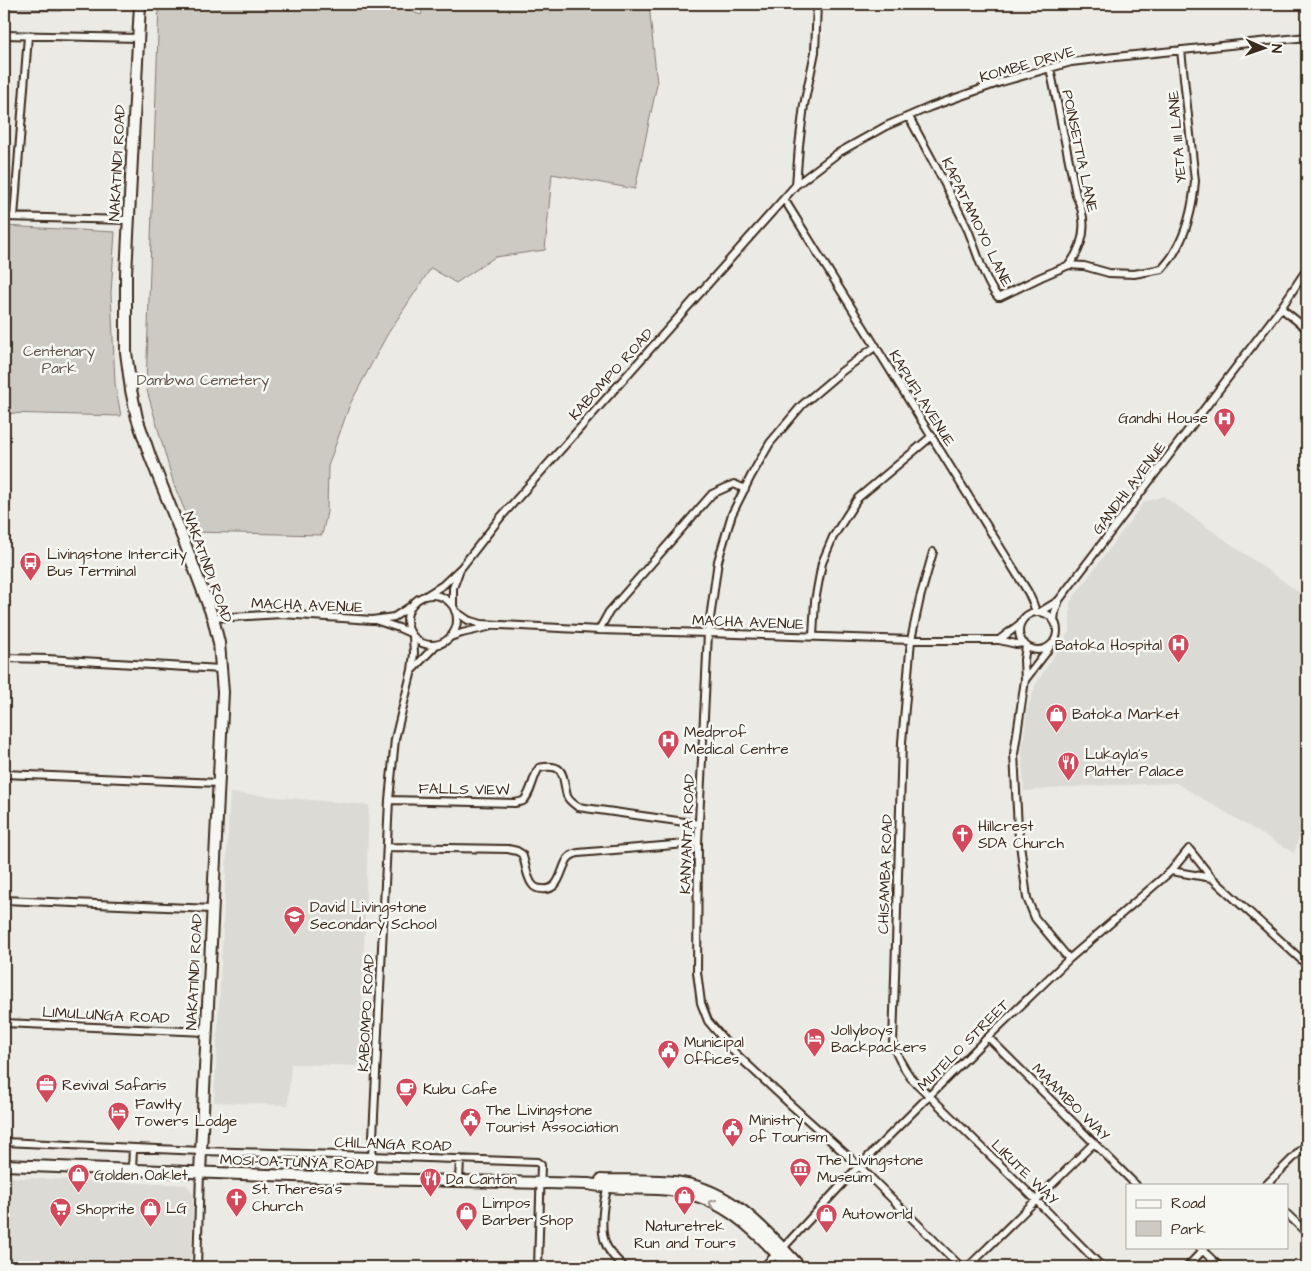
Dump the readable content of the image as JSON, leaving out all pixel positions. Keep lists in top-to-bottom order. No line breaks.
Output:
{"streets":{"highway":["NAKATINDI ROAD","MOSI-OA-TUNYA ROAD"],"street":["KOMBE DRIVE","YETA III LANE","POINSETTIA LANE","KAPATAMOYO LANE","KABOMPO ROAD","KAPUFI AVENUE","GANDHI AVENUE","MACHA AVENUE","FALLS VIEW","KANYANTA ROAD","CHISAMBA ROAD","LIMULUNGA ROAD","MUTELO STREET","MAAMBO WAY","CHILANGA ROAD","LIKUTE WAY"]},"crossings":[["KOMBE DRIVE","YETA III LANE"],["KOMBE DRIVE","POINSETTIA LANE"],["KOMBE DRIVE","KAPATAMOYO LANE"],["KOMBE DRIVE","KABOMPO ROAD"],["KOMBE DRIVE","KAPUFI AVENUE"],["YETA III LANE","POINSETTIA LANE"],["YETA III LANE","KAPATAMOYO LANE"],["POINSETTIA LANE","KAPATAMOYO LANE"],["NAKATINDI ROAD","MACHA AVENUE"],["NAKATINDI ROAD","LIMULUNGA ROAD"],["NAKATINDI ROAD","CHILANGA ROAD"],["NAKATINDI ROAD","MOSI-OA-TUNYA ROAD"],["KABOMPO ROAD","KAPUFI AVENUE"],["KABOMPO ROAD","MACHA AVENUE"],["KABOMPO ROAD","FALLS VIEW"],["KABOMPO ROAD","CHILANGA ROAD"],["KABOMPO ROAD","MOSI-OA-TUNYA ROAD"],["KAPUFI AVENUE","GANDHI AVENUE"],["KAPUFI AVENUE","MACHA AVENUE"],["KAPUFI AVENUE","KANYANTA ROAD"],["GANDHI AVENUE","MACHA AVENUE"],["MACHA AVENUE","KANYANTA ROAD"],["MACHA AVENUE","CHISAMBA ROAD"],["FALLS VIEW","KANYANTA ROAD"],["KANYANTA ROAD","MUTELO STREET"],["CHISAMBA ROAD","MUTELO STREET"],["CHISAMBA ROAD","LIKUTE WAY"],["MUTELO STREET","MAAMBO WAY"],["MUTELO STREET","LIKUTE WAY"],["CHILANGA ROAD","MOSI-OA-TUNYA ROAD"]],"parks":["Centenary Park","Dambwa Cemetery"],"places":{"hospital":["Gandhi House","Batoka Hospital","Medprof Medical Centre"],"bus stop":["Livingstone Intercity Bus Terminal"],"shop":["Batoka Market","Golden Oaklet","Naturetrek Run and Tours","LG","Limpos Barber Shop","Autoworld"],"restaurant":["Lukayla's Platter Palace","Da Canton"],"church":["Hillcrest SDA Church","St. Theresa's Church"],"school or university":["David Livingstone Secondary School"],"hotel":["Jollyboys Backpackers","Fawlty Towers Lodge"],"public building":["Municipal Offices","The Livingstone Tourist Association","Ministry of Tourism"],"office":["Revival Safaris"],"cafe":["Kubu Cafe"],"museum":["The Livingstone Museum"],"supermarket":["Shoprite"]},"legend":["Road","Park"],"north":"right"}
